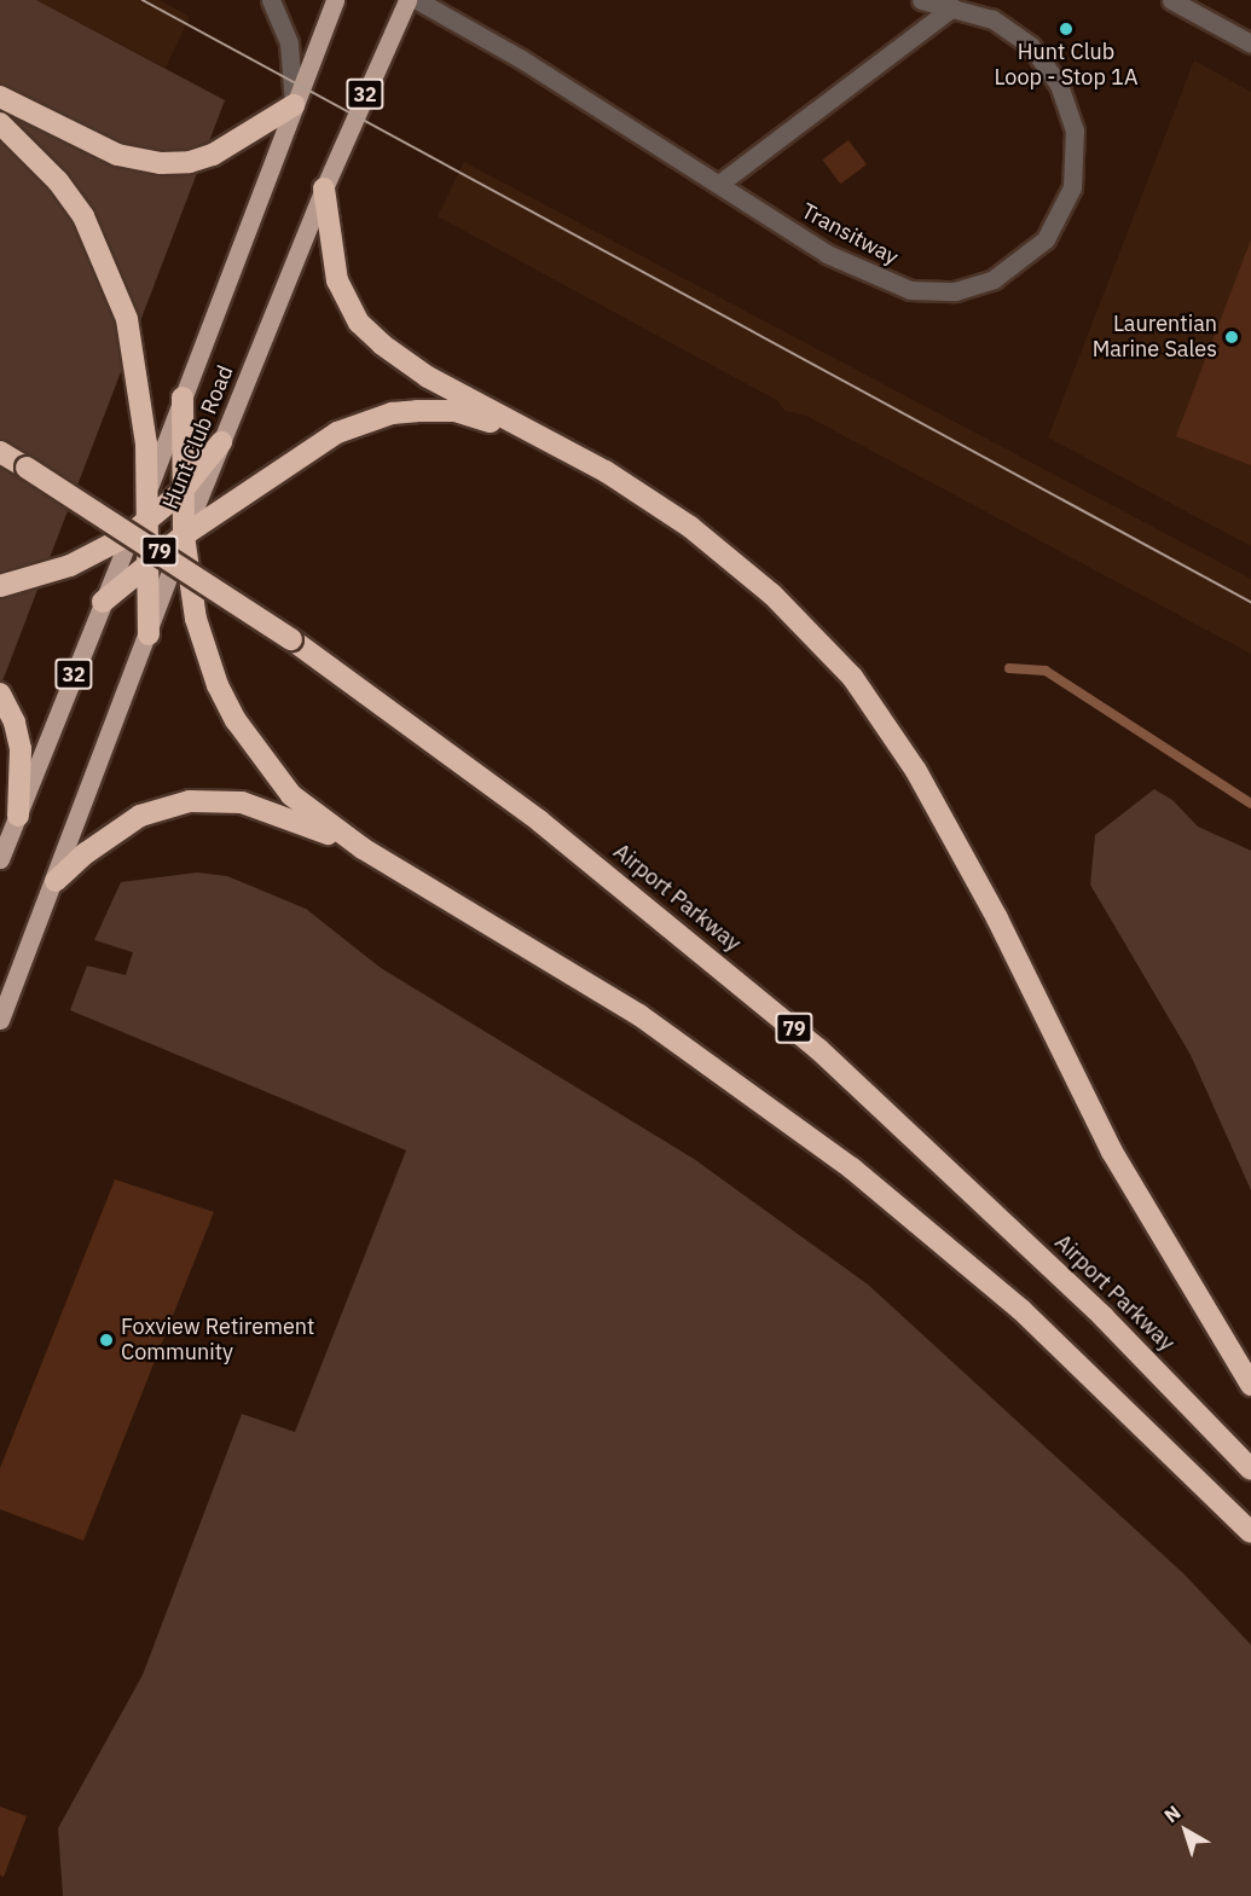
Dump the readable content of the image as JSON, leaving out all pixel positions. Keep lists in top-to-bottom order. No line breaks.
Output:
{"streets":{"highway":["79","Airport Parkway"],"main road":["32","Hunt Club Road"],"street":["Transitway"]},"places":["Hunt Club Loop - Stop 1A","Laurentian Marine Sales","Foxview Retirement Community"],"north":"top left"}
